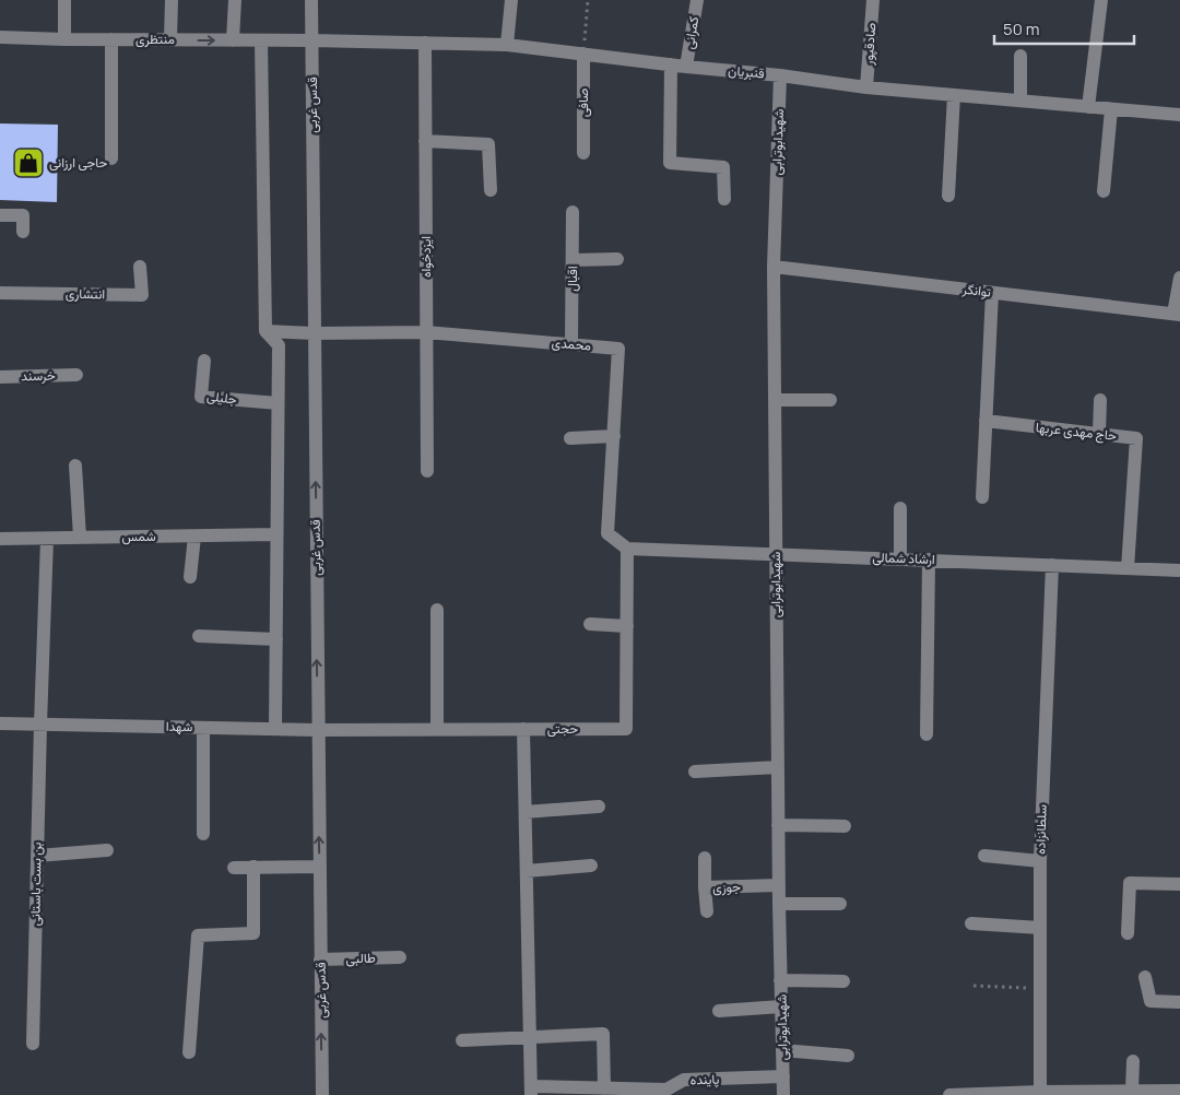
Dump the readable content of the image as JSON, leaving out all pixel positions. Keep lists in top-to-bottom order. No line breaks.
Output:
{"streets":{"street":["کمرانی","منتظری","صادقپور","قنبریان","صافی","قدس غربی","شهیدابوترابی","ایزدخواه","اقبال","توانگر","انتشاری","محمدی","خرسند","جلیلی","حاج مهدی عربها","شمس","ارشاد شمالی","شهدا","حجتی","سلطانزاده","بن بست باستانی","جوزی","طالبی","پاینده"]},"crossings":[["کمرانی","قنبریان"],["منتظری","قنبریان"],["منتظری","قدس غربی"],["صادقپور","قنبریان"],["قنبریان","صافی"],["قنبریان","قدس غربی"],["قنبریان","شهیدابوترابی"],["قنبریان","ایزدخواه"],["قدس غربی","محمدی"],["قدس غربی","شهدا"],["قدس غربی","حجتی"],["قدس غربی","طالبی"],["شهیدابوترابی","توانگر"],["شهیدابوترابی","ارشاد شمالی"],["شهیدابوترابی","جوزی"],["شهیدابوترابی","پاینده"],["ایزدخواه","محمدی"],["اقبال","محمدی"],["محمدی","ارشاد شمالی"],["محمدی","حجتی"],["حاج مهدی عربها","ارشاد شمالی"],["ارشاد شمالی","حجتی"],["ارشاد شمالی","سلطانزاده"],["شهدا","حجتی"],["شهدا","بن بست باستانی"]],"places":{"shop":["حاجی ارزانی"]},"scale_bar":"50 m"}
